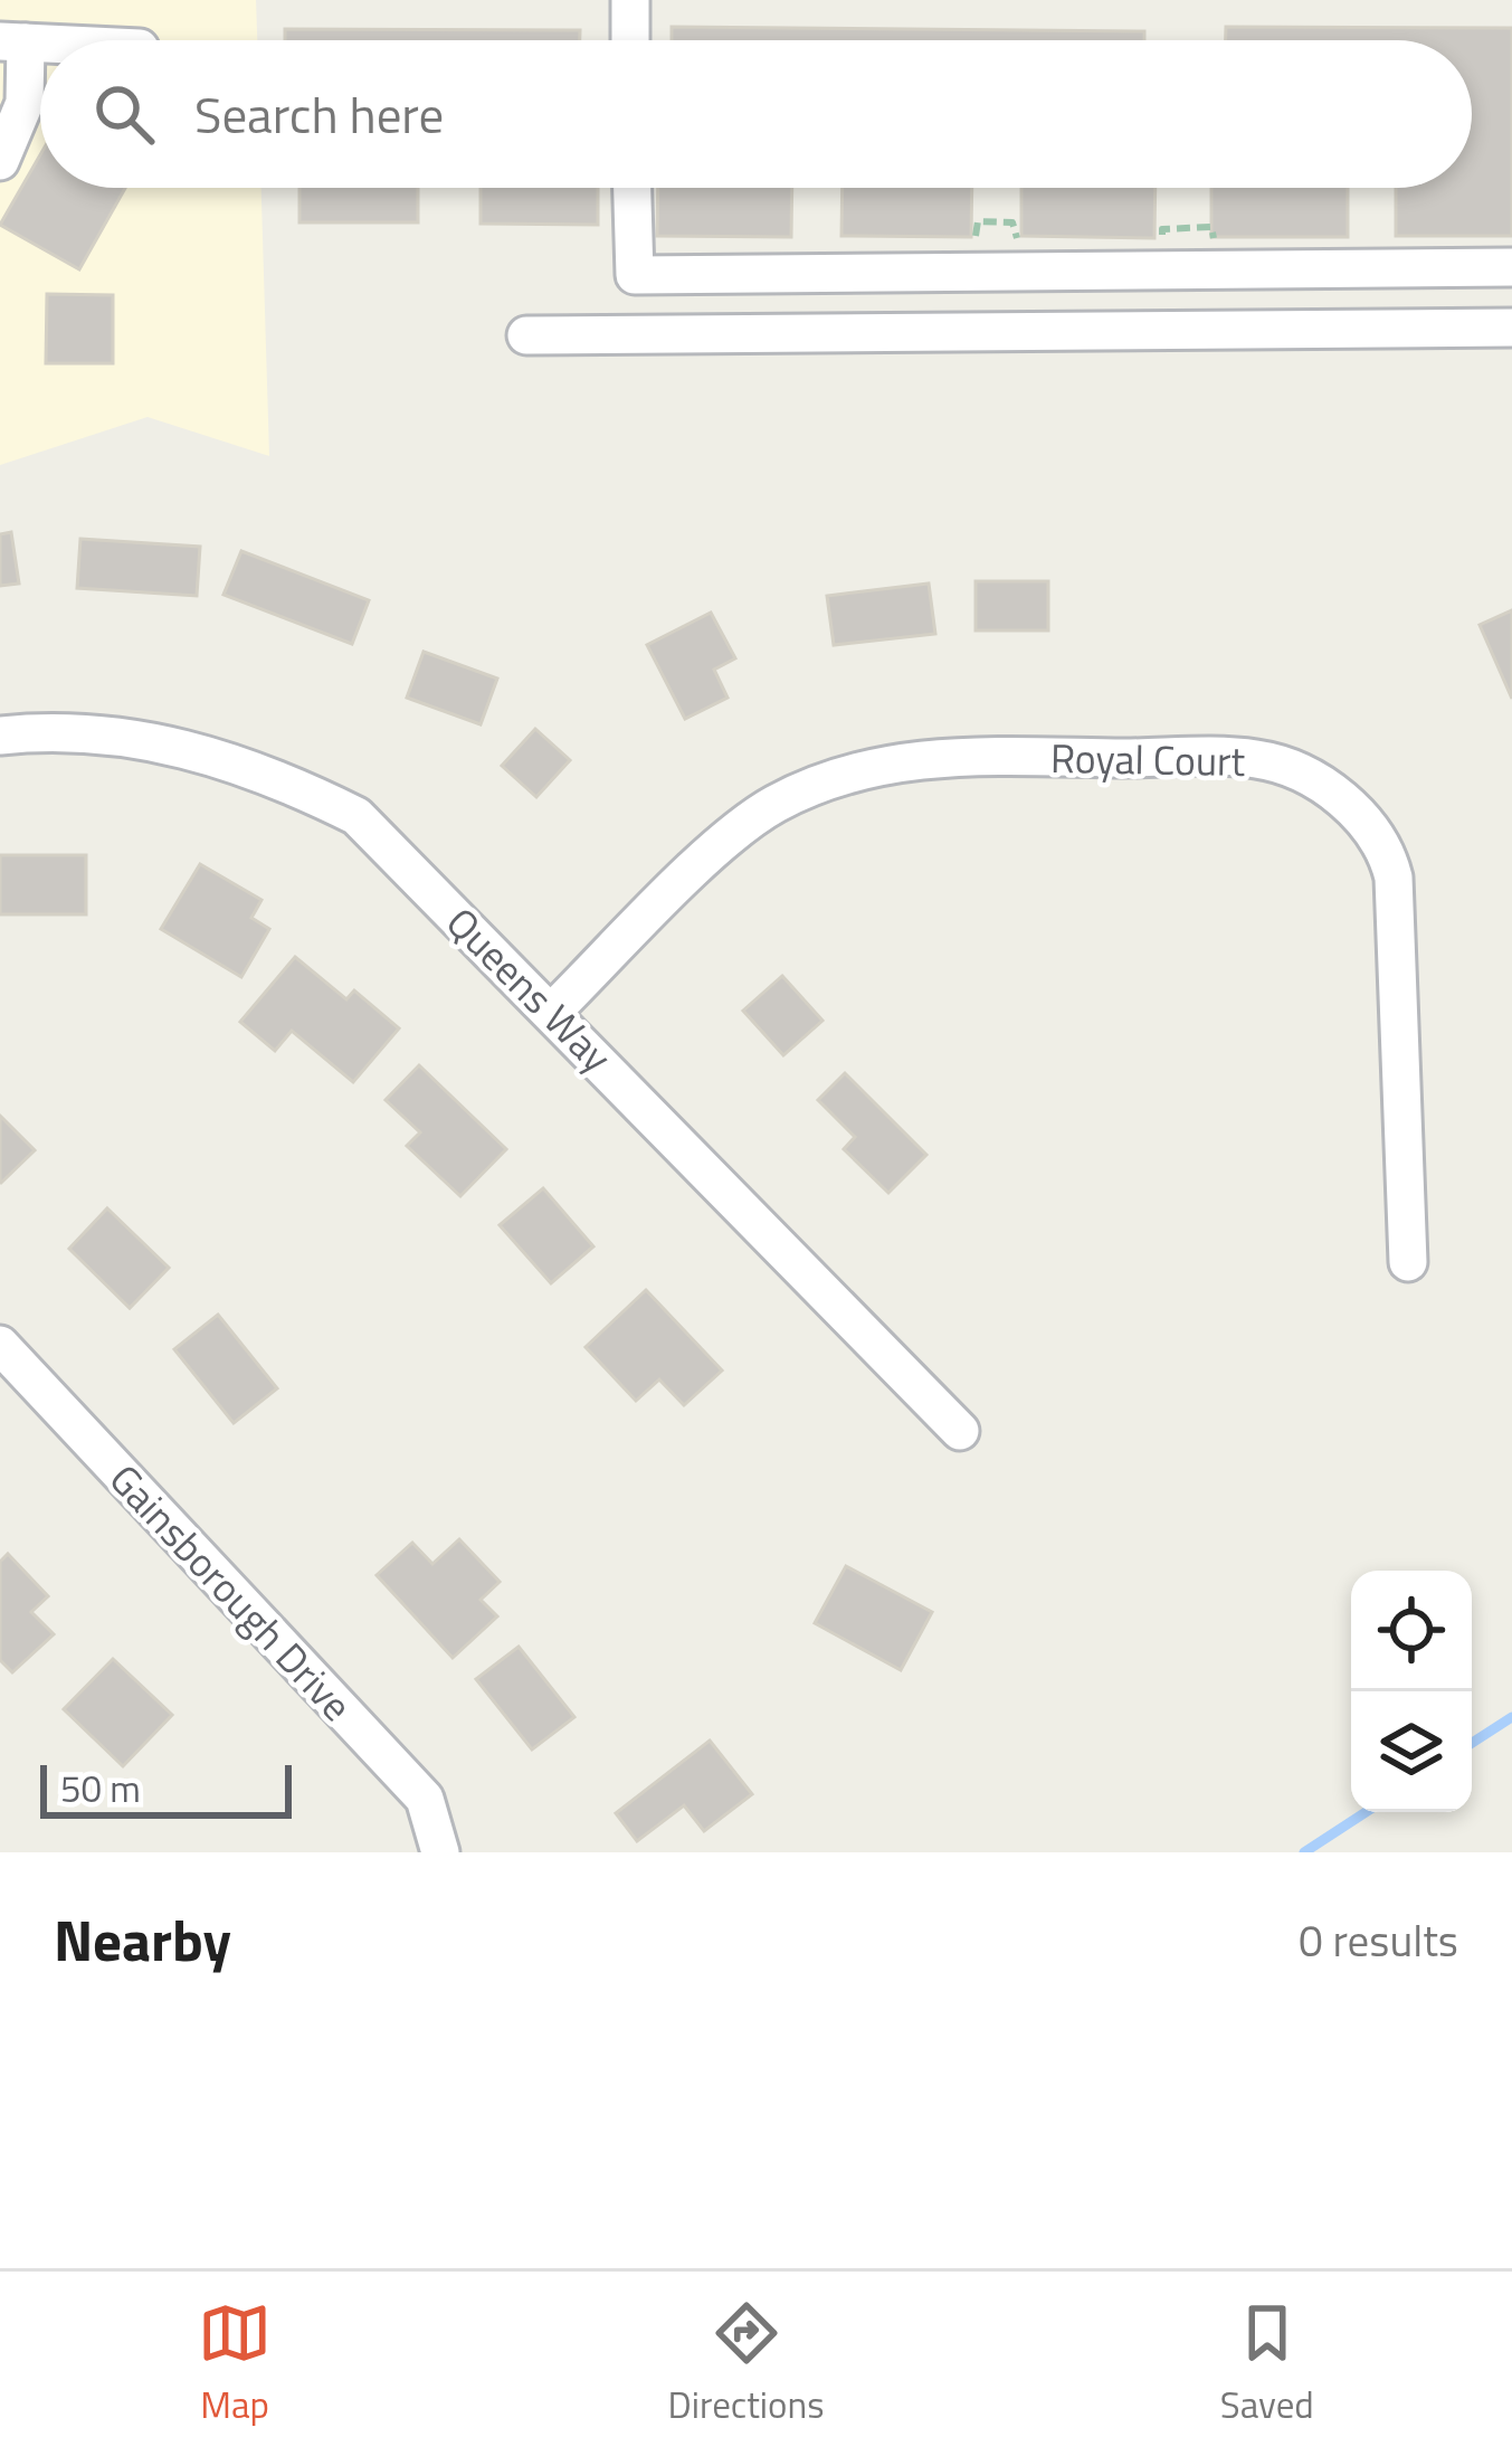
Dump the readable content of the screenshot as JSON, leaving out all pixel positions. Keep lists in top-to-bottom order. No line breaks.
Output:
{"streets":{"street":["Royal Court","Queens Way","Gainsborough Drive"]},"crossings":[["Royal Court","Queens Way"]],"scale_bar":"50 m","page":{"search":"Search here","scale":"50 m","heading":["Nearby","0 results"],"nav":["Map","Directions","Saved"]}}
